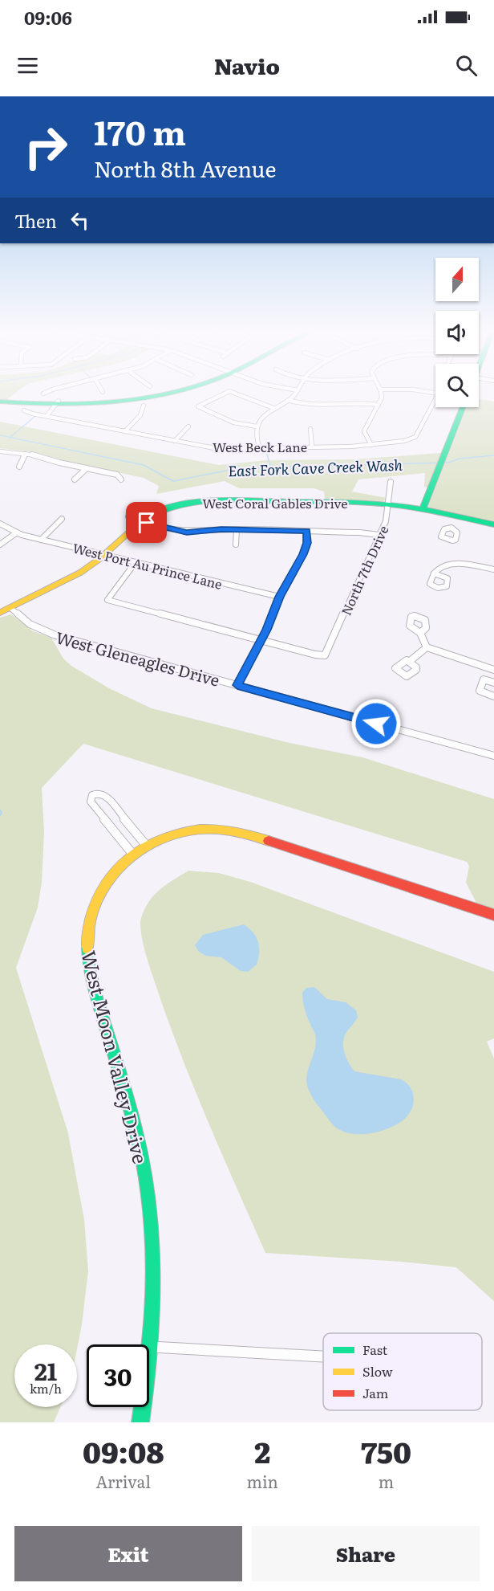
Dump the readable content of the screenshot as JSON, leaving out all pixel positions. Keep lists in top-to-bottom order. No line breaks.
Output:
{"streets":{"street":["West Beck Lane","West Coral Gables Drive","West Port Au Prince Lane","North 7th Drive","West Gleneagles Drive","West Moon Valley Drive"]},"crossings":[["West Coral Gables Drive","West Port Au Prince Lane"],["West Coral Gables Drive","North 7th Drive"],["West Coral Gables Drive","West Gleneagles Drive"]],"water":["East Fork Cave Creek Wash"],"legend":["Fast","Slow","Jam"],"north":"top","page":{"status":"09:06","header":"Navio","turn":["170 m","North 8th Avenue"],"then":"Then","speed":"21 km/h","limit":"30","eta":["09:08","Arrival","2","min","750","m"],"buttons":["Exit","Share"]}}
